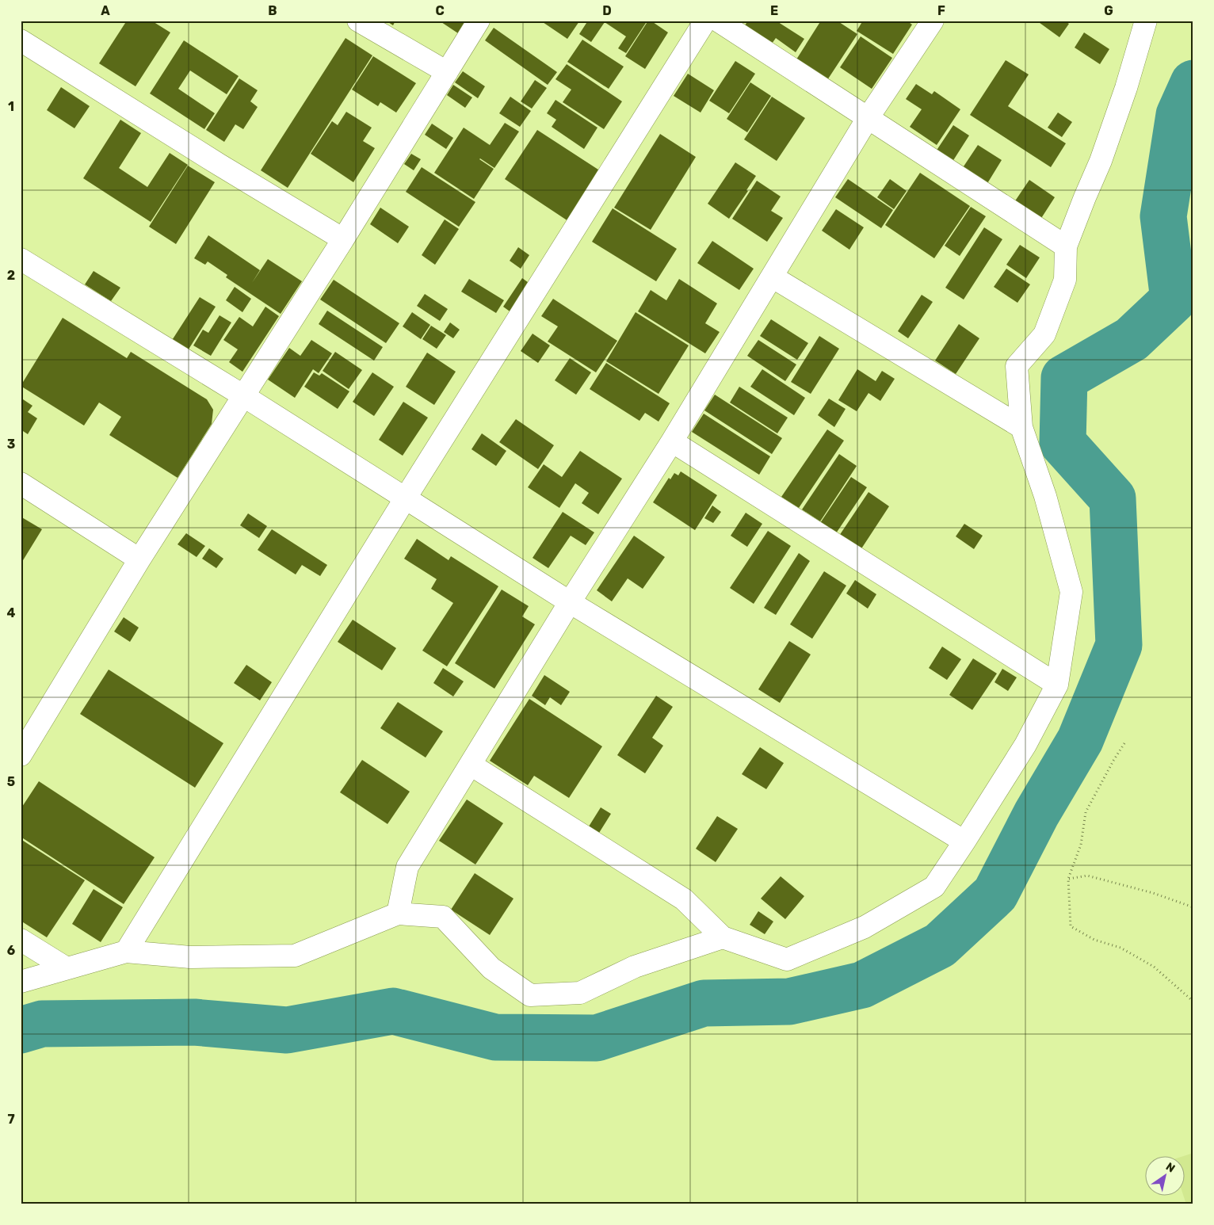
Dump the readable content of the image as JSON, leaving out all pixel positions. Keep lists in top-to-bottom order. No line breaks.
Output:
{"north":"top right","grid":{"columns":["A","B","C","D","E","F","G"],"rows":["1","2","3","4","5","6","7"]}}
